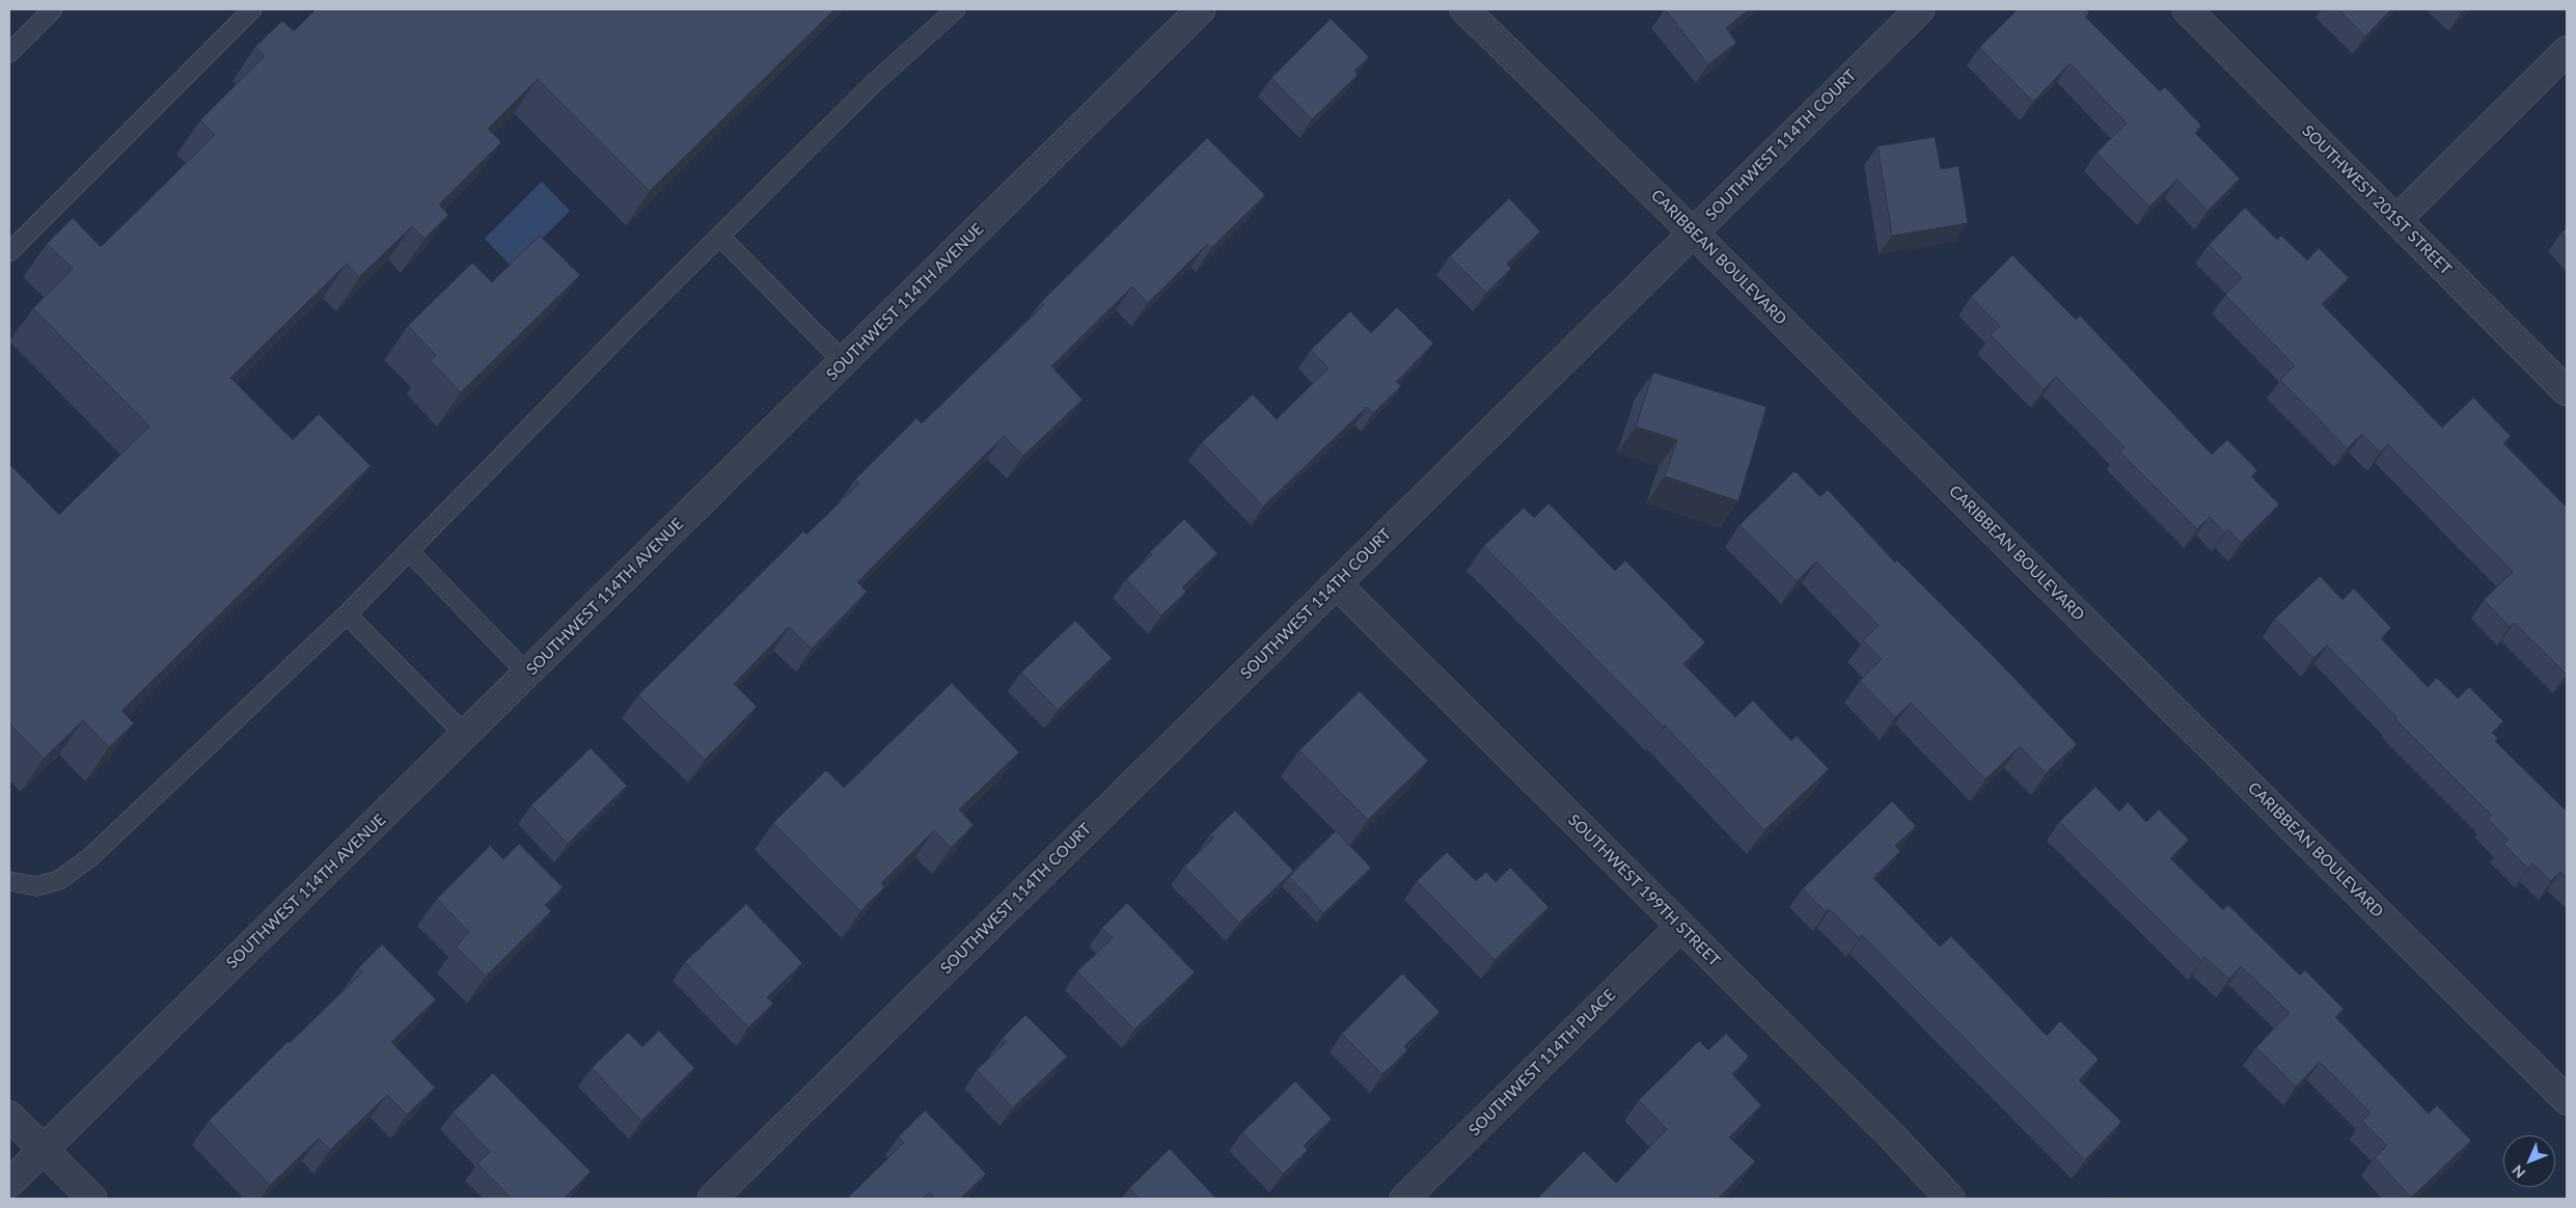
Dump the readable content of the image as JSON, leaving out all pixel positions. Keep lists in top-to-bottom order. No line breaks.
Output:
{"streets":{"street":["SOUTHWEST 114TH COURT","SOUTHWEST 201ST STREET","CARIBBEAN BOULEVARD","SOUTHWEST 114TH AVENUE","SOUTHWEST 199TH STREET","SOUTHWEST 114TH PLACE"]},"crossings":[["SOUTHWEST 114TH COURT","CARIBBEAN BOULEVARD"],["SOUTHWEST 114TH COURT","SOUTHWEST 199TH STREET"],["SOUTHWEST 199TH STREET","SOUTHWEST 114TH PLACE"]],"north":"bottom left"}
